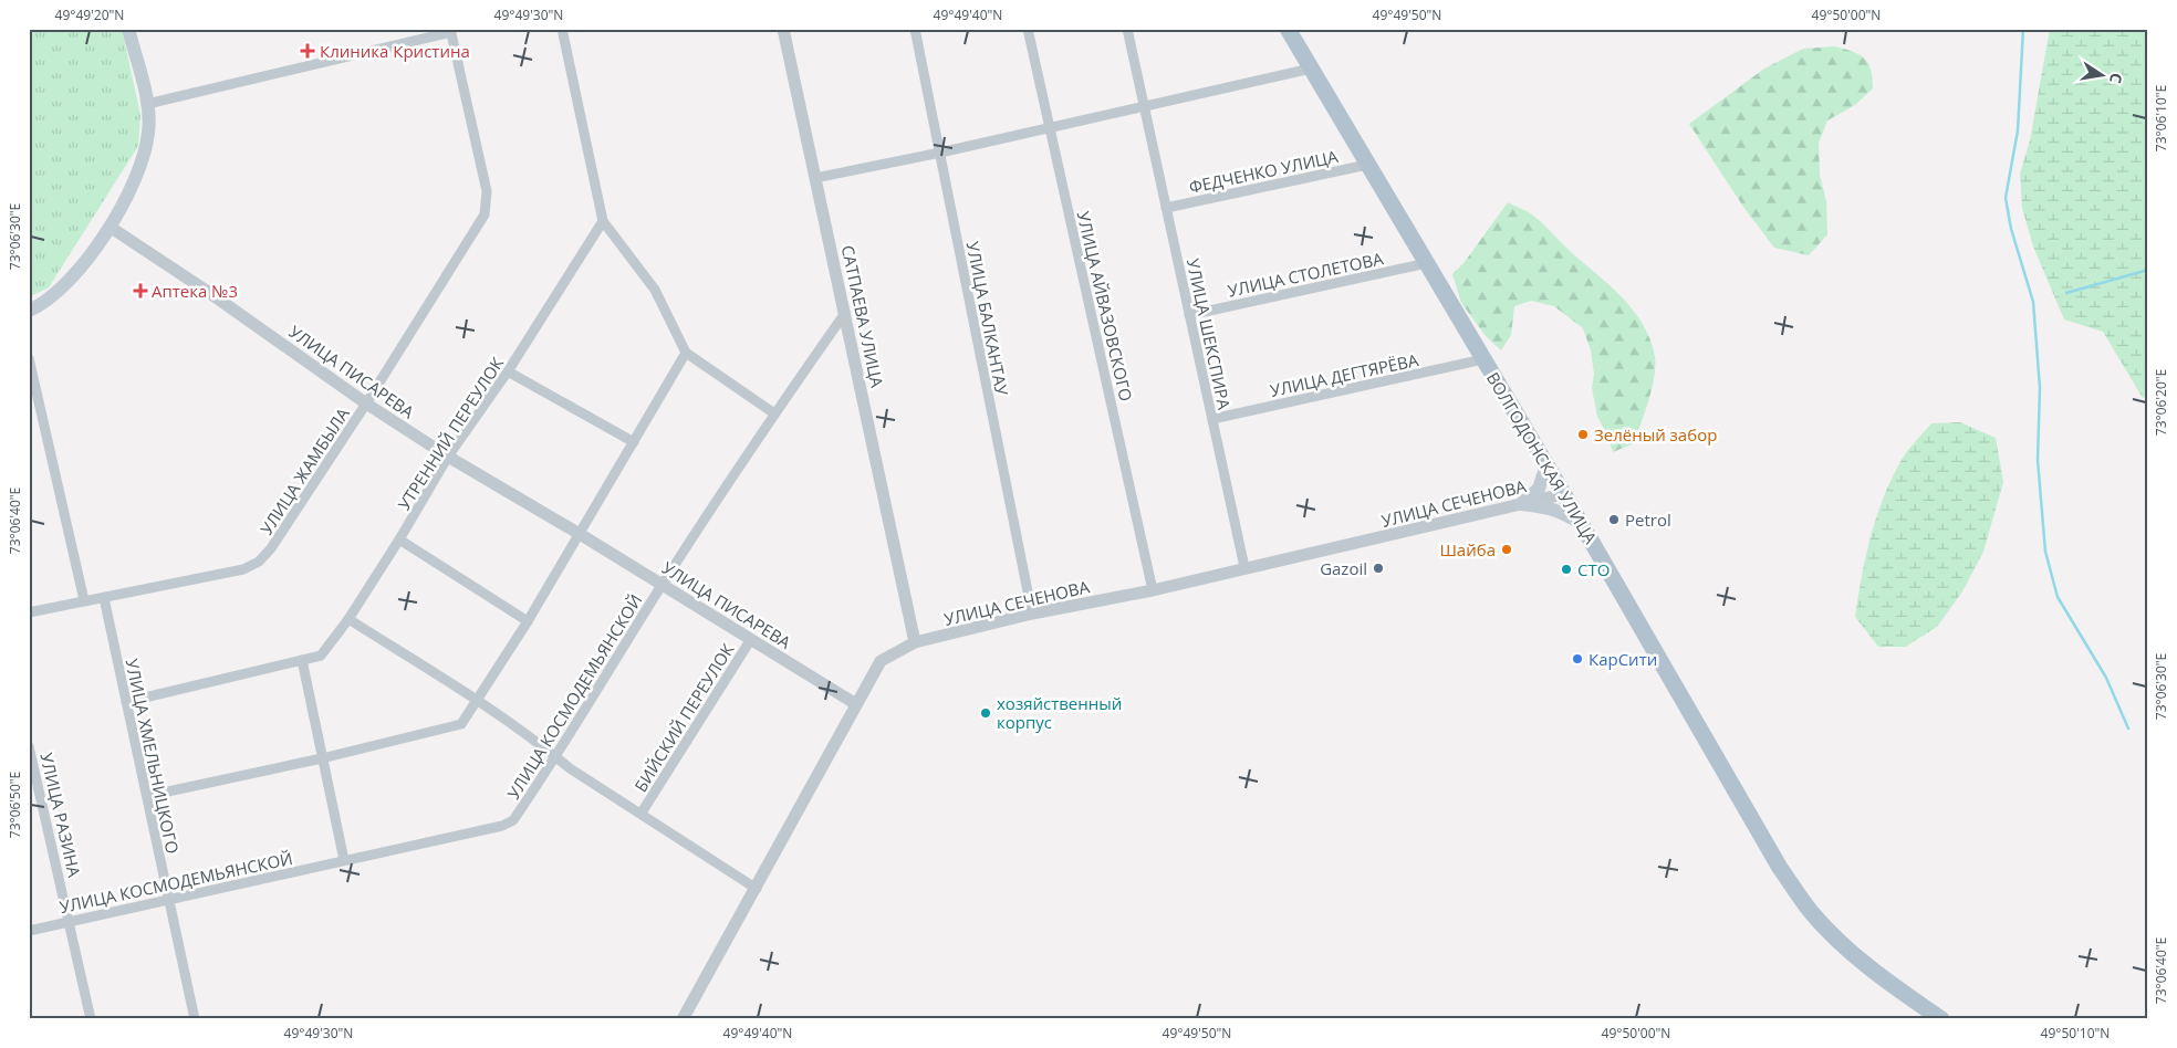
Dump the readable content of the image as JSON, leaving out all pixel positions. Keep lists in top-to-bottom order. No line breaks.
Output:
{"streets":{"main road":["ВОЛГОДОНСКАЯ УЛИЦА"],"street":["ФЕДЧЕНКО УЛИЦА","УЛИЦА СТОЛЕТОВА","УЛИЦА АЙВАЗОВСКОГО","САТПАЕВА УЛИЦА","УЛИЦА БАЛКАНТАУ","УЛИЦА ШЕКСПИРА","УЛИЦА ПИСАРЕВА","УЛИЦА ДЕГТЯРЁВА","УТРЕННИЙ ПЕРЕУЛОК","УЛИЦА ЖАМБЫЛА","УЛИЦА СЕЧЕНОВА","УЛИЦА КОСМОДЕМЬЯНСКОЙ","БИЙСКИЙ ПЕРЕУЛОК","УЛИЦА ХМЕЛЬНИЦКОГО","УЛИЦА РАЗИНА"]},"crossings":[["ФЕДЧЕНКО УЛИЦА","УЛИЦА ШЕКСПИРА"],["ФЕДЧЕНКО УЛИЦА","ВОЛГОДОНСКАЯ УЛИЦА"],["УЛИЦА СТОЛЕТОВА","УЛИЦА ШЕКСПИРА"],["УЛИЦА СТОЛЕТОВА","ВОЛГОДОНСКАЯ УЛИЦА"],["УЛИЦА АЙВАЗОВСКОГО","УЛИЦА СЕЧЕНОВА"],["САТПАЕВА УЛИЦА","УЛИЦА СЕЧЕНОВА"],["САТПАЕВА УЛИЦА","УЛИЦА КОСМОДЕМЬЯНСКОЙ"],["УЛИЦА БАЛКАНТАУ","УЛИЦА СЕЧЕНОВА"],["УЛИЦА ШЕКСПИРА","УЛИЦА ДЕГТЯРЁВА"],["УЛИЦА ШЕКСПИРА","УЛИЦА СЕЧЕНОВА"],["УЛИЦА ПИСАРЕВА","УТРЕННИЙ ПЕРЕУЛОК"],["УЛИЦА ПИСАРЕВА","УЛИЦА ЖАМБЫЛА"],["УЛИЦА ПИСАРЕВА","УЛИЦА СЕЧЕНОВА"],["УЛИЦА ПИСАРЕВА","УЛИЦА КОСМОДЕМЬЯНСКОЙ"],["УЛИЦА ПИСАРЕВА","БИЙСКИЙ ПЕРЕУЛОК"],["УЛИЦА ДЕГТЯРЁВА","ВОЛГОДОНСКАЯ УЛИЦА"],["УТРЕННИЙ ПЕРЕУЛОК","УЛИЦА ХМЕЛЬНИЦКОГО"],["ВОЛГОДОНСКАЯ УЛИЦА","УЛИЦА СЕЧЕНОВА"],["УЛИЦА ЖАМБЫЛА","УЛИЦА ХМЕЛЬНИЦКОГО"],["УЛИЦА КОСМОДЕМЬЯНСКОЙ","УЛИЦА ХМЕЛЬНИЦКОГО"],["УЛИЦА КОСМОДЕМЬЯНСКОЙ","УЛИЦА РАЗИНА"]],"places":{"health":["Клиника Кристина","Аптека №3"],"other":["Зелёный забор","Petrol","Шайба","Gazoil","СТО","КарСити","хозяйственный корпус"]},"north":"right","coordinates":["49°49'20\"N","49°49'30\"N","49°49'40\"N","49°49'50\"N","49°50'00\"N","73°06'10\"E","73°06'30\"E","73°06'20\"E","73°06'40\"E","73°06'50\"E","49°50'10\"N"]}
